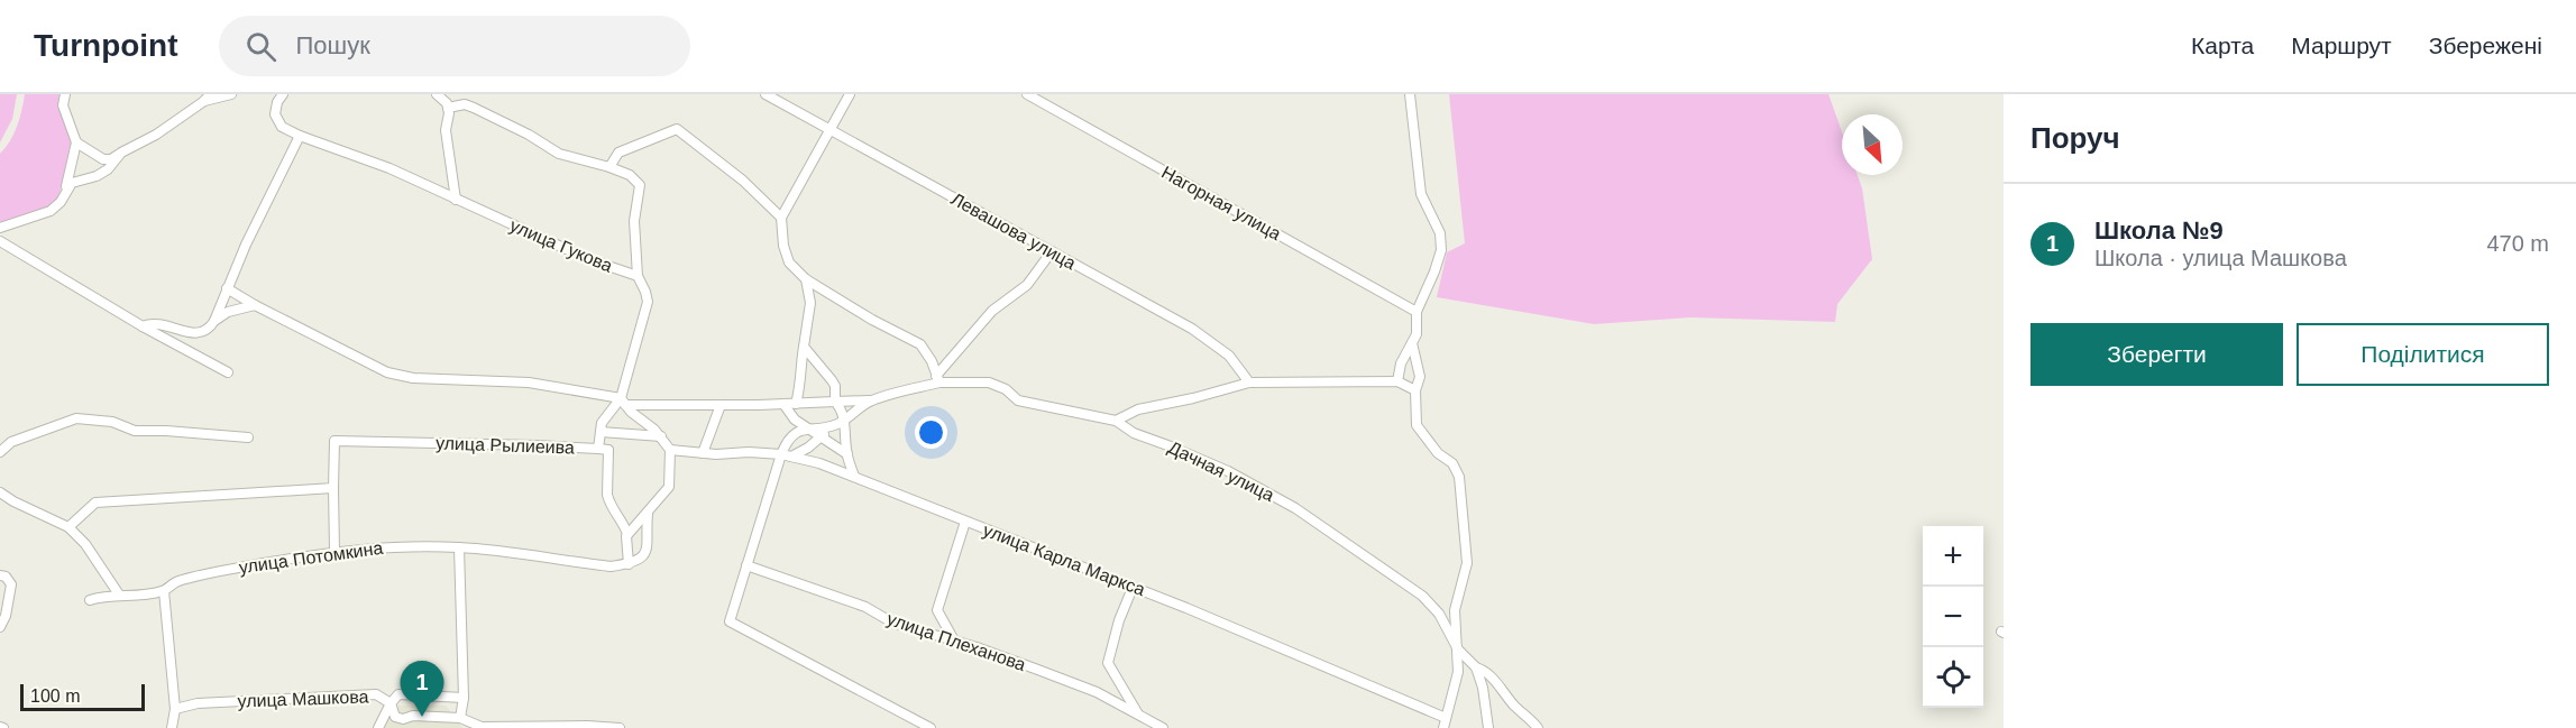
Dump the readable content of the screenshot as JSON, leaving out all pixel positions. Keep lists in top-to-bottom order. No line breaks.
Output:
{"streets":{"street":["Нагорная улица","Левашова улица","улица Гукова","улица Рылиеива","Дачная улица","улица Потомкина","улица Карла Маркса","улица Плеханова","улица Машкова"]},"crossings":[["улица Гукова","улица Рылиеива"]],"scale_bar":"100 m","north":"bottom right","page":{"header":"Turnpoint","search":"Пошук","nav":["Карта","Маршрут","Збережені"],"heading":"Поруч","list":[{"mark":"1","name":"Школа №9","note":"Школа · улица Машкова","value":"470 m"}],"buttons":["Зберегти","Поділитися"],"map_buttons":["+","−"],"pins":"1","scale":"100 m"}}
